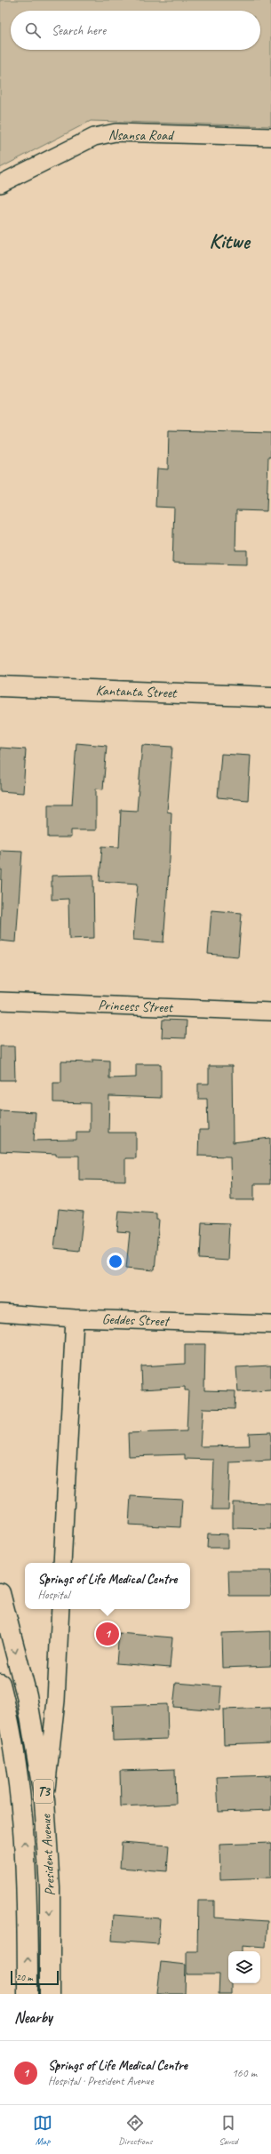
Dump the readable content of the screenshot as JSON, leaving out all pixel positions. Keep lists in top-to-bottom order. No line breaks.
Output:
{"streets":{"main road":["Kantanta Street","T3","President Avenue"],"street":["Nsansa Road","Princess Street","Geddes Street"]},"districts":["Kitwe"],"scale_bar":"20 m","page":{"search":"Search here","popup":["Springs of Life Medical Centre","Hospital"],"pins":"1","scale":"20 m","heading":"Nearby","list":[{"mark":"1","name":"Springs of Life Medical Centre","note":"Hospital · President Avenue","value":"160 m"}],"nav":["Map","Directions","Saved"]}}
